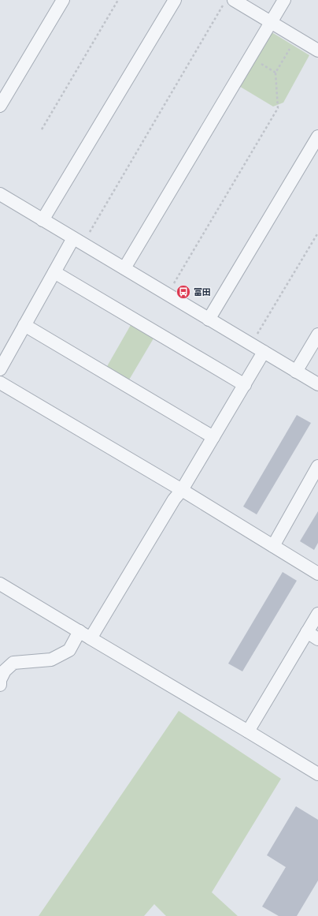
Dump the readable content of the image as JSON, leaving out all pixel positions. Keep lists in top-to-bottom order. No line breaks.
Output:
{"places":{"bus stop":["富田"]}}
